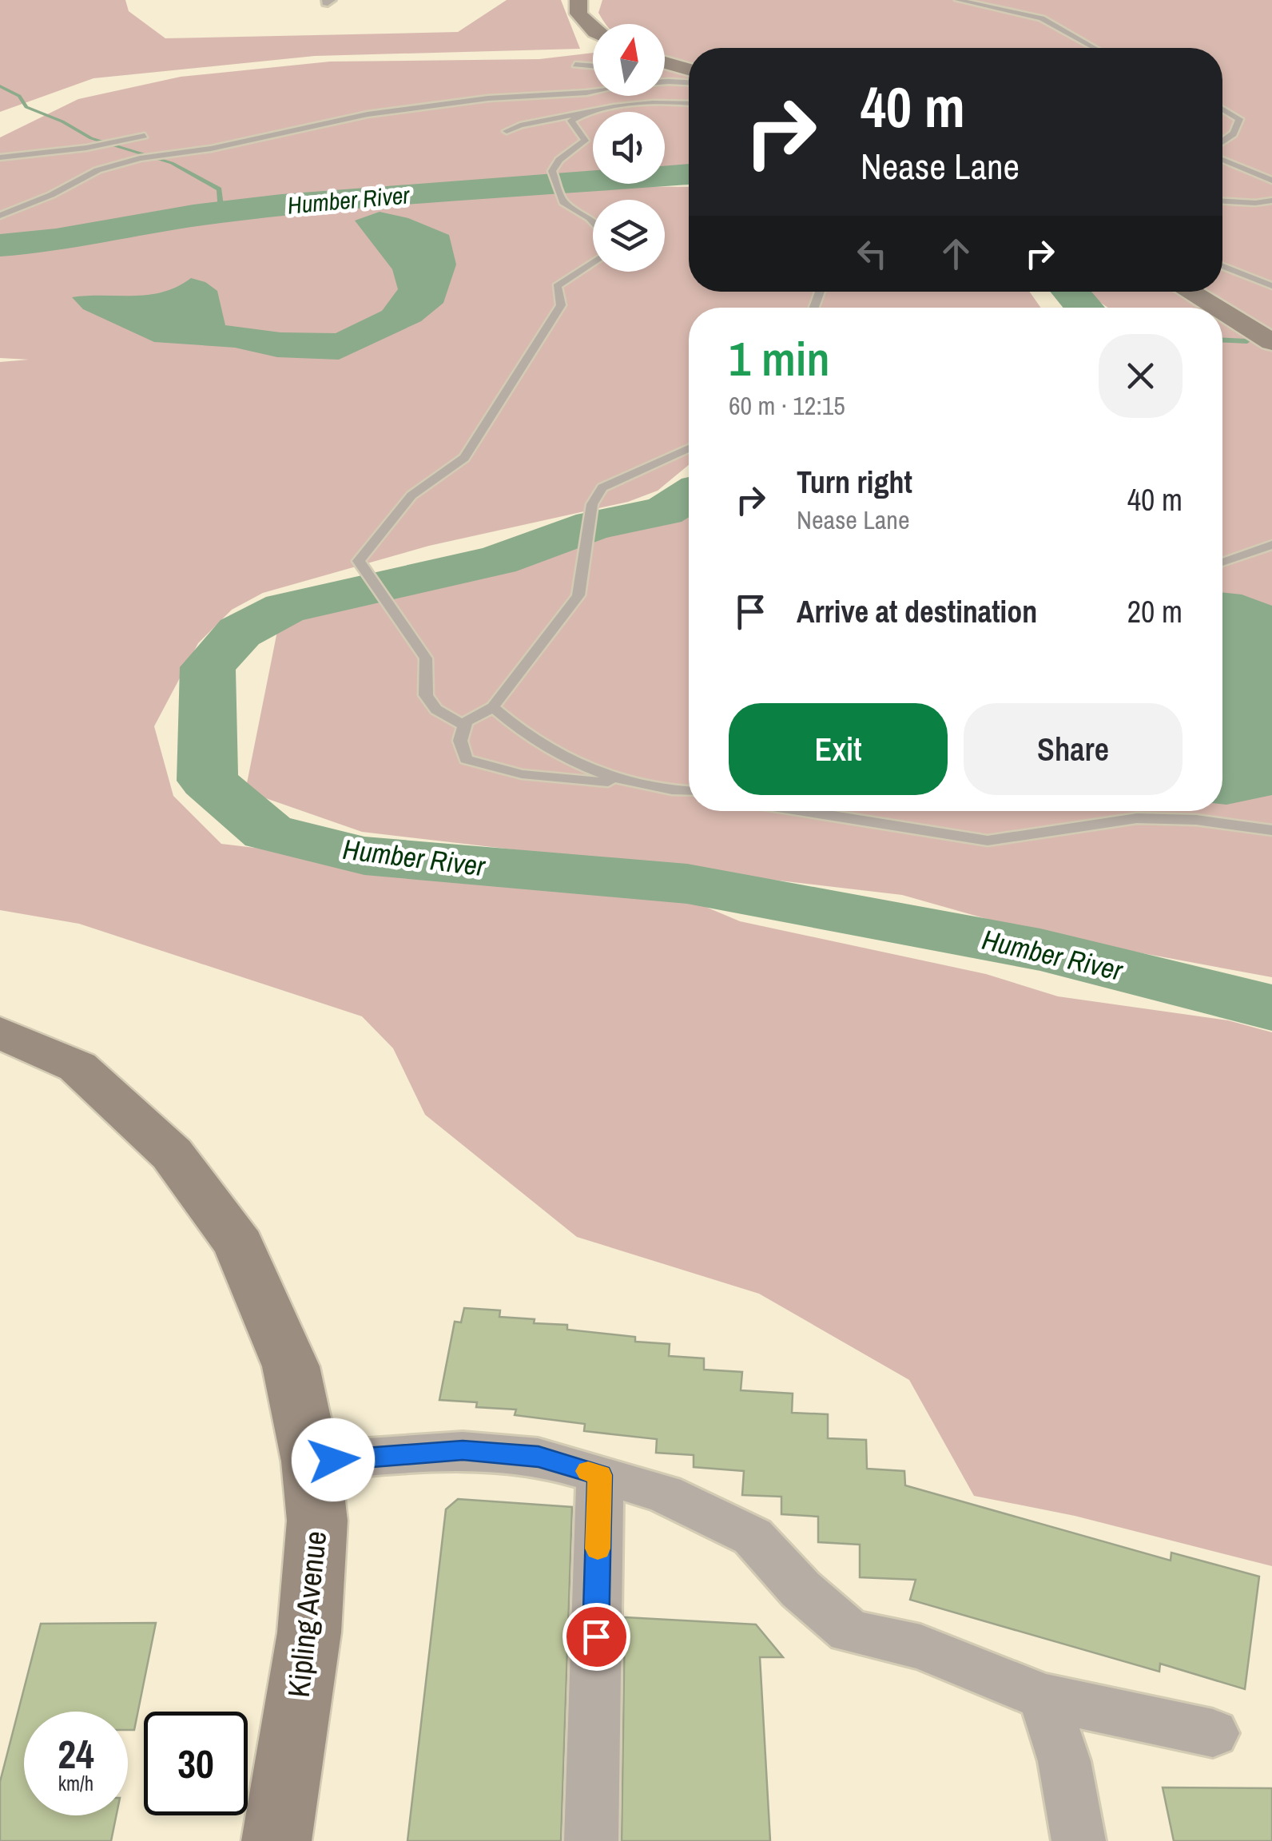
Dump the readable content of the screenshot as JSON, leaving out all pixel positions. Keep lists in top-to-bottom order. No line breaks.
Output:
{"streets":{"street":["Kipling Avenue"]},"water":["Humber River"],"north":"top","page":{"turn":["40 m","Nease Lane"],"heading":["1 min","60 m · 12:15"],"list":[{"name":"Turn right","note":"Nease Lane","value":"40 m"},{"name":"Arrive at destination","value":"20 m"}],"buttons":["Exit","Share"],"speed":"24 km/h","limit":"30"}}
